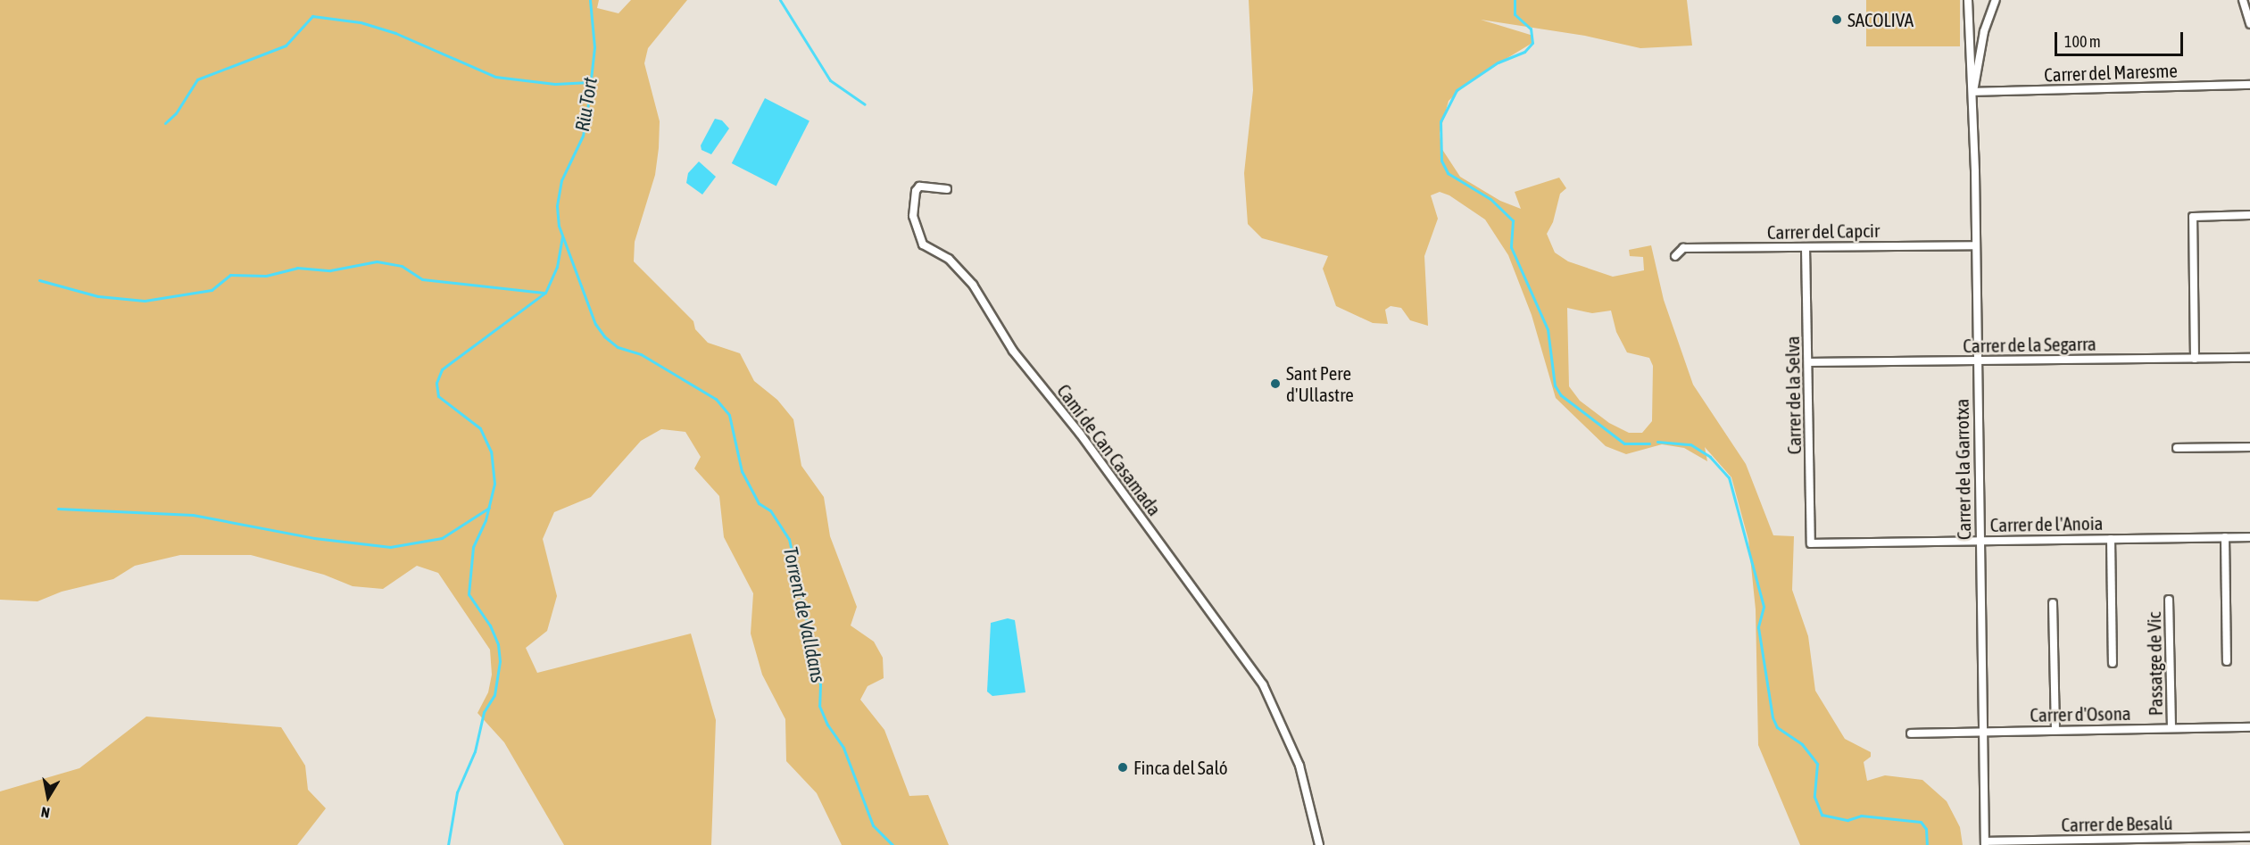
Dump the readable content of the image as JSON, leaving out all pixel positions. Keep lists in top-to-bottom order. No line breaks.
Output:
{"streets":{"street":["Carrer del Maresme","Carrer del Capcir","Carrer de la Segarra","Carrer de la Selva","Camí de Can Casamada","Carrer de la Garrotxa","Carrer de l'Anoia","Passatge de Vic","Carrer d'Osona","Carrer de Besalú"]},"crossings":[["Carrer del Maresme","Carrer de la Garrotxa"],["Carrer del Capcir","Carrer de la Selva"],["Carrer del Capcir","Carrer de la Garrotxa"],["Carrer de la Segarra","Carrer de la Selva"],["Carrer de la Segarra","Carrer de la Garrotxa"],["Carrer de la Selva","Carrer de l'Anoia"],["Carrer de la Garrotxa","Carrer de l'Anoia"],["Carrer de la Garrotxa","Carrer d'Osona"],["Carrer de la Garrotxa","Carrer de Besalú"],["Passatge de Vic","Carrer d'Osona"]],"water":["Riu Tort","Torrent de Valldans"],"places":["SACOLIVA","Sant Pere d'Ullastre","Finca del Saló"],"scale_bar":"100 m","north":"bottom"}
